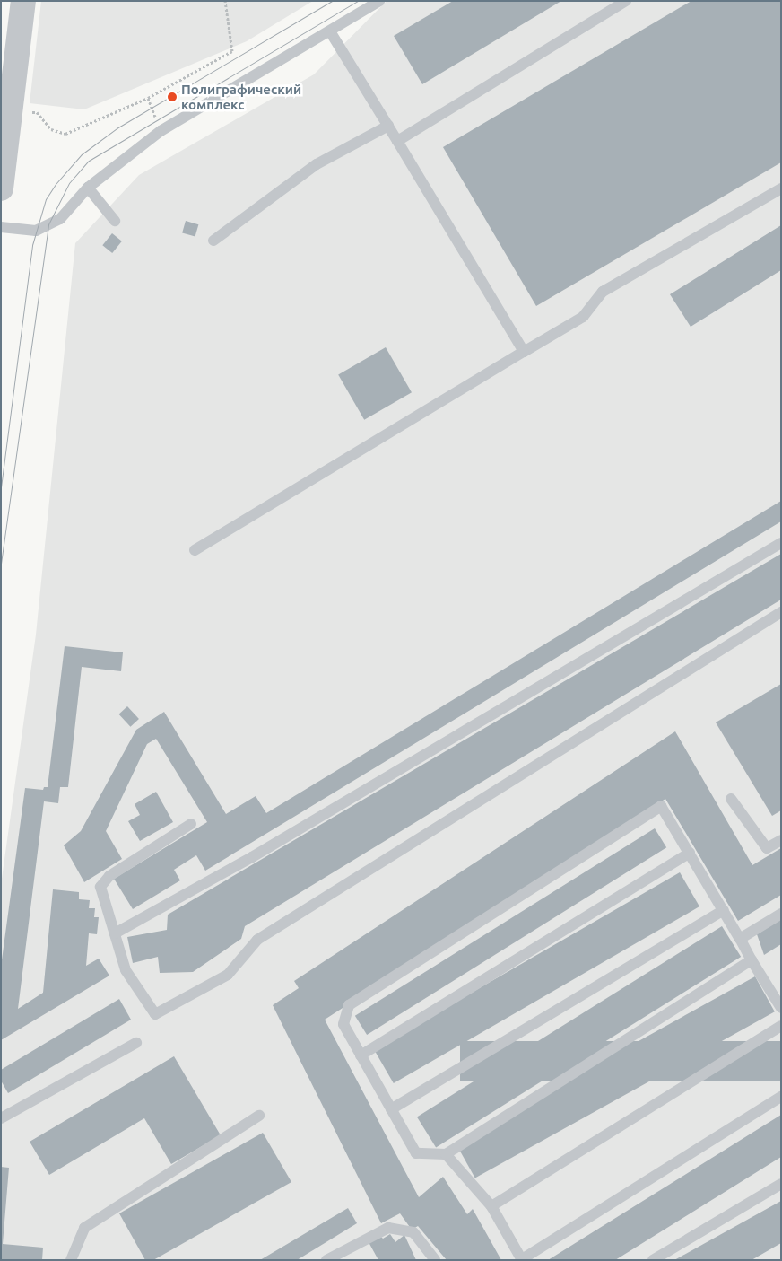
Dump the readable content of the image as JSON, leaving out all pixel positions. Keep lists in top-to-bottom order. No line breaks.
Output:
{"places":["Полиграфический комплекс"]}
